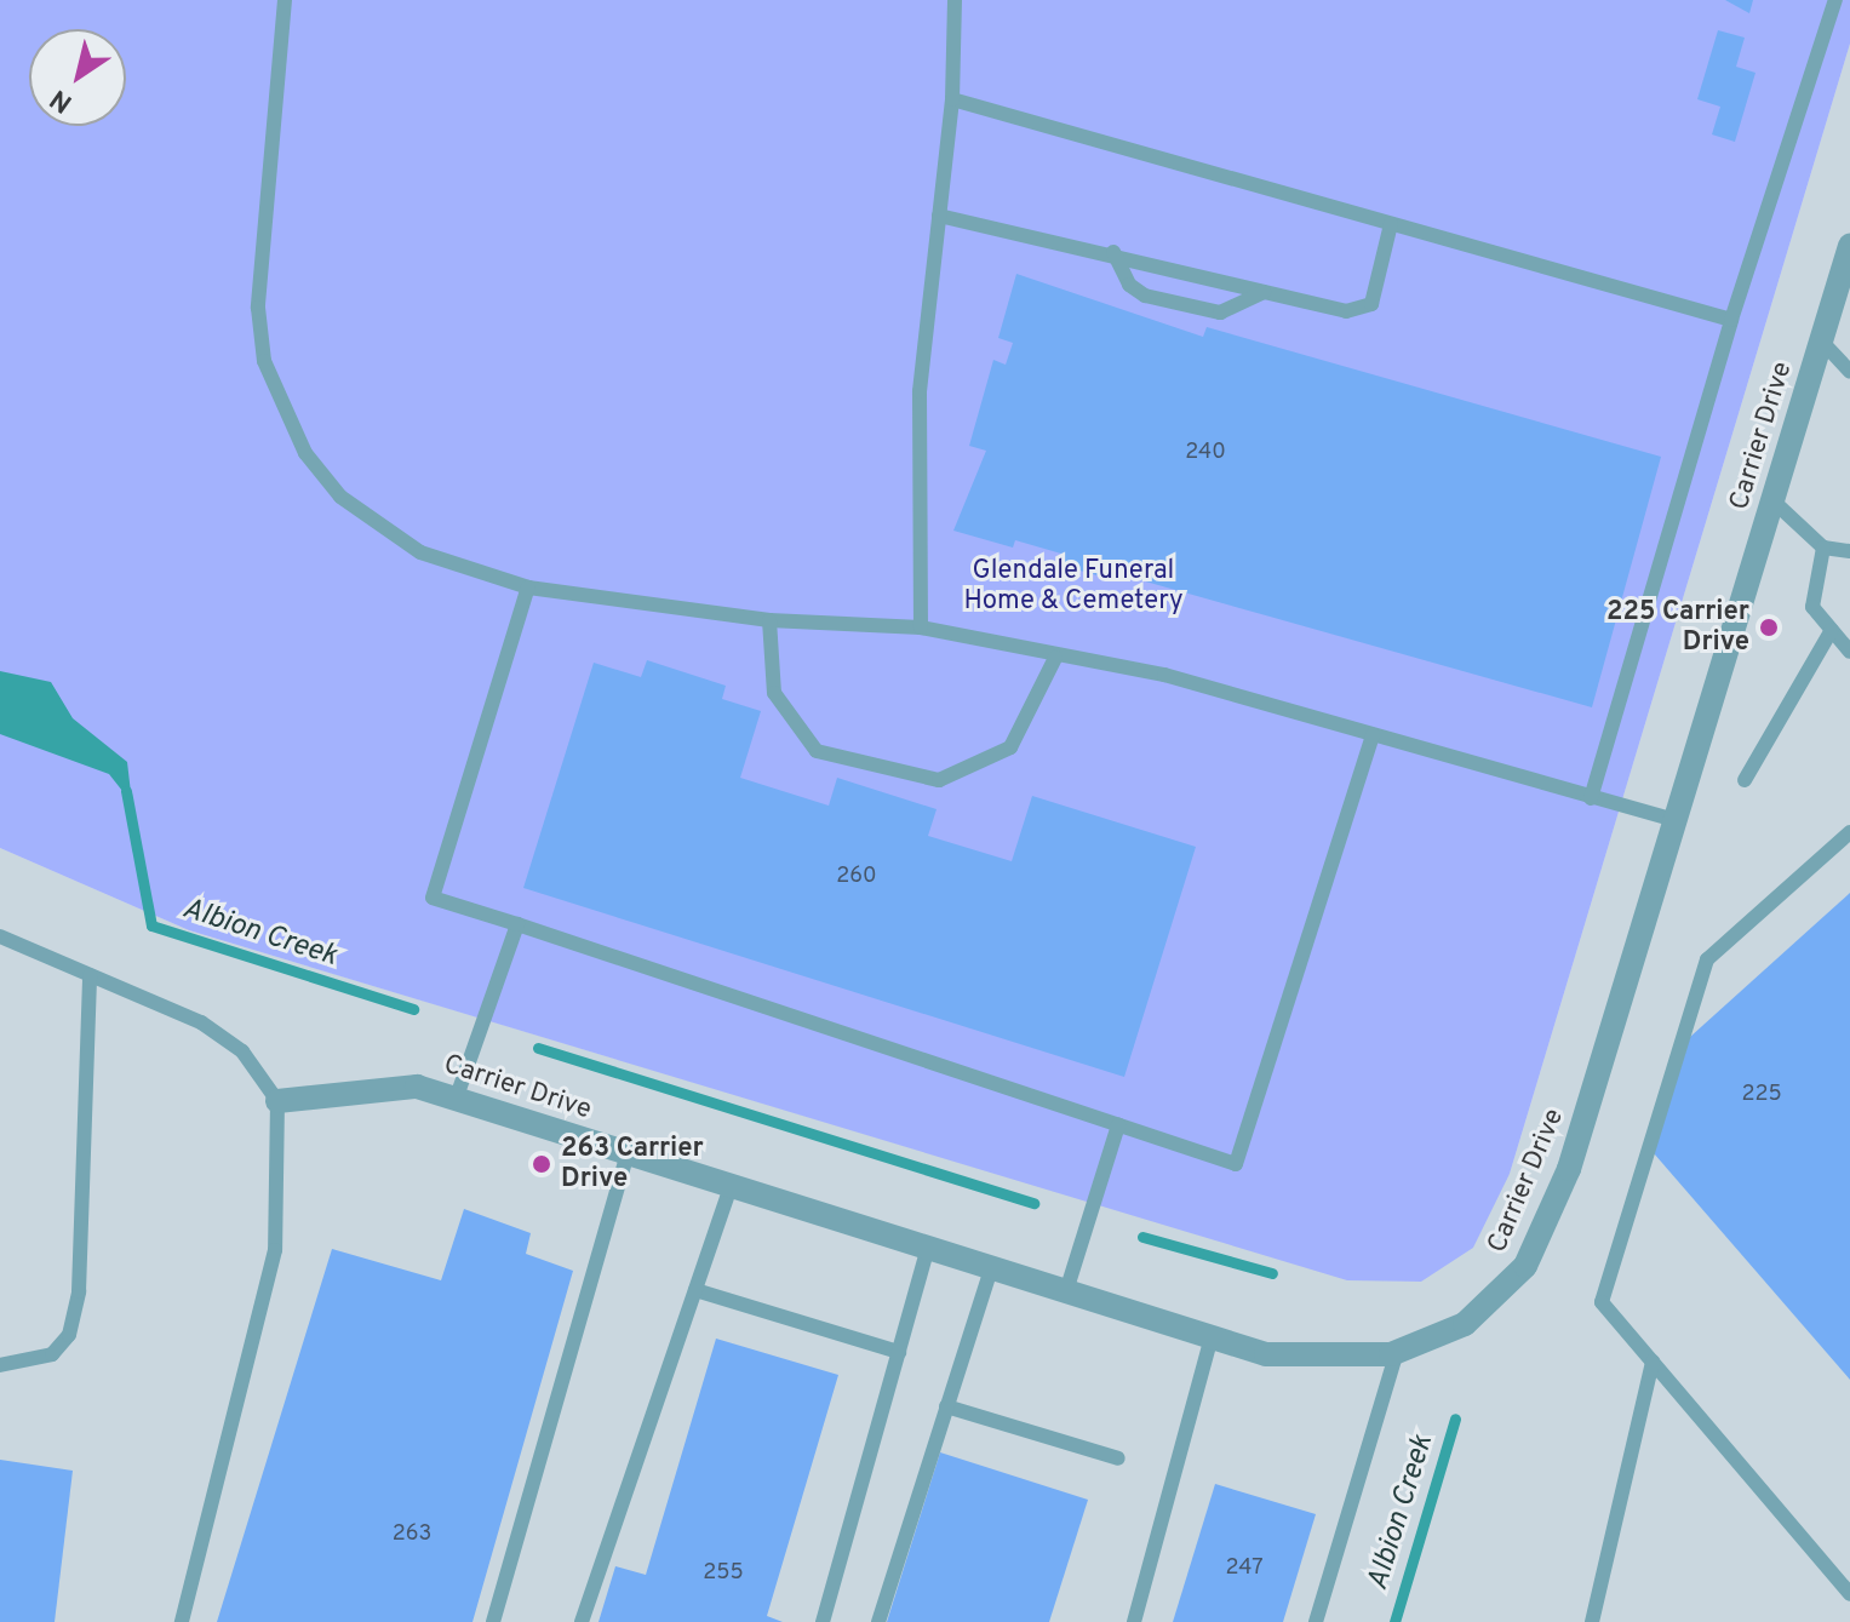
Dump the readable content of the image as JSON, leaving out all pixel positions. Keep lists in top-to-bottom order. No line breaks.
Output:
{"streets":{"street":["Carrier Drive"]},"water":["Albion Creek"],"parks":["Glendale Funeral Home & Cemetery"],"places":["225 Carrier Drive","263 Carrier Drive"],"house_numbers":["240","260","225","263","247","255"],"north":"bottom left"}
